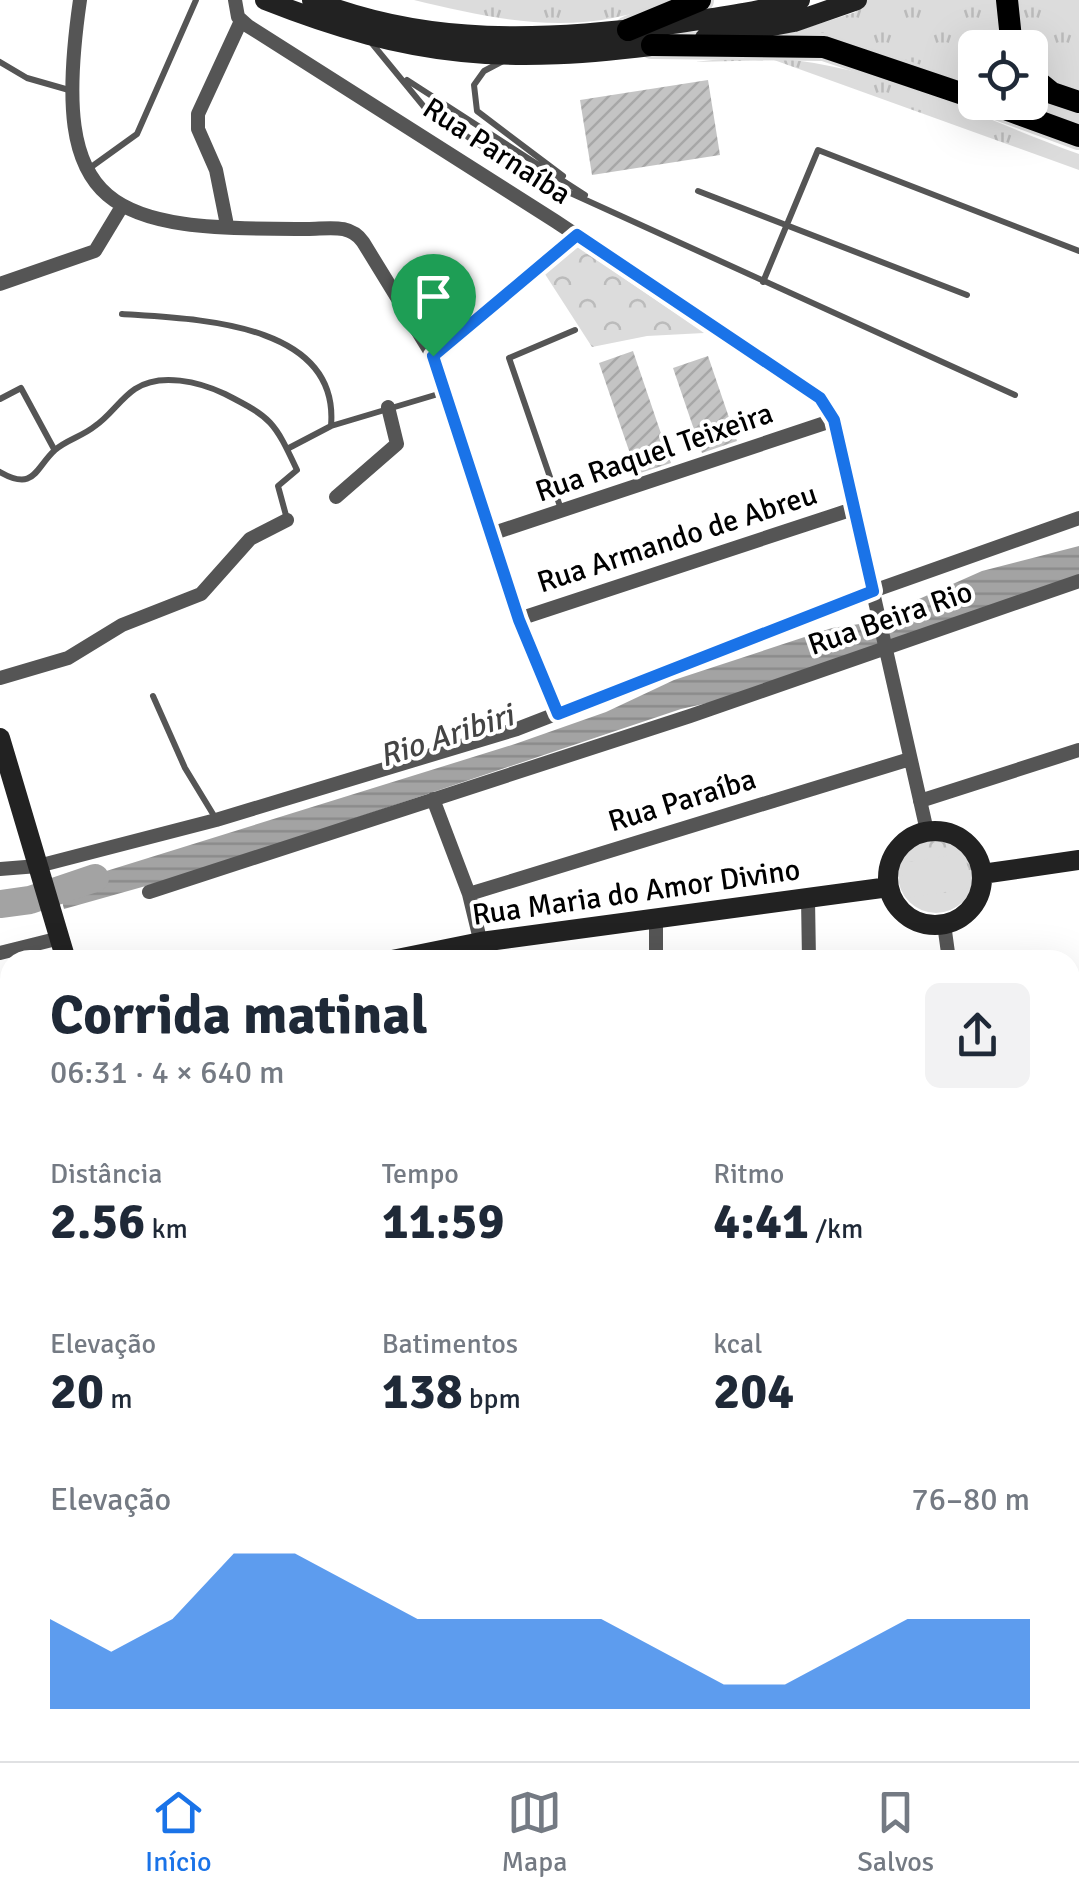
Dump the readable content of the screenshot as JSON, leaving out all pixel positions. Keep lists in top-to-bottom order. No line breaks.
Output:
{"streets":{"street":["Rua Parnaíba","Rua Raquel Teixeira","Rua Armando de Abreu","Rua Beira Rio","Rua Paraíba","Rua Maria do Amor Divino"]},"crossings":[["Rua Parnaíba","Rua Raquel Teixeira"],["Rua Parnaíba","Rua Armando de Abreu"],["Rua Parnaíba","Rua Beira Rio"]],"water":["Rio Aribiri"],"page":{"heading":["Corrida matinal","06:31 · 4 × 640 m"],"stats":[["Distância","2.56 km"],["Tempo","11:59"],["Ritmo","4:41 /km"],["Elevação","20 m"],["Batimentos","138 bpm"],["kcal","204"]],"chart":["Elevação","76–80 m"],"tabs":["Início","Mapa","Salvos"]}}
